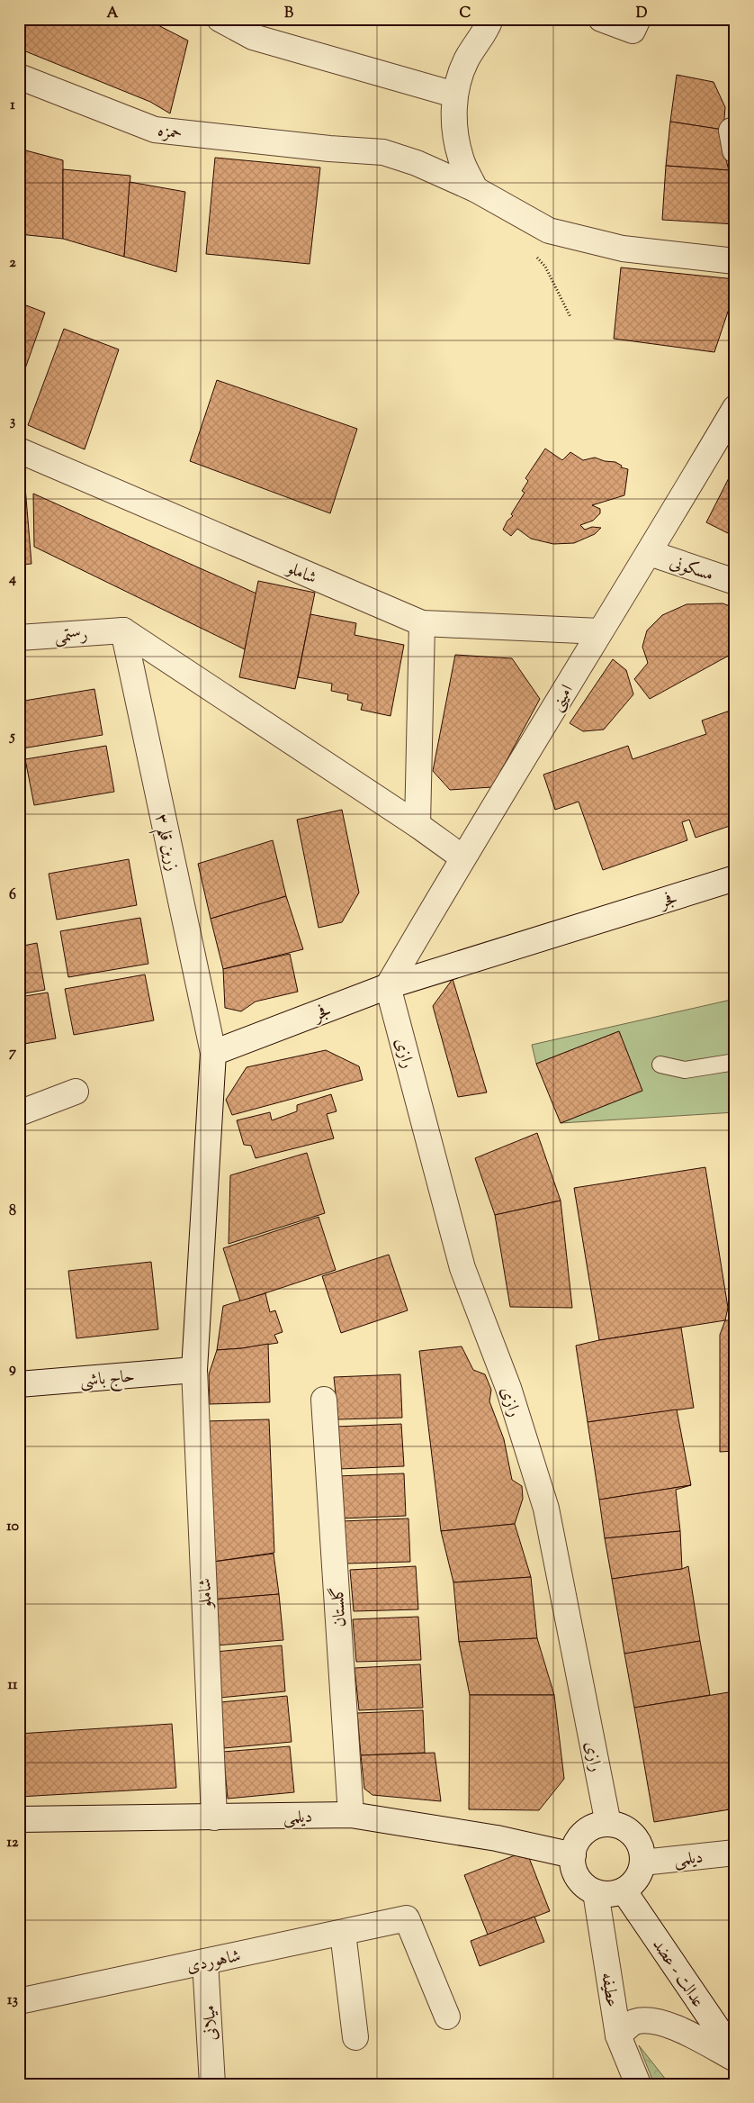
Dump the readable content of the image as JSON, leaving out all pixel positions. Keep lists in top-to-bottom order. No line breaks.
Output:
{"streets":{"street":["حمزه","مسکونی","شاملو","رستمی","امینی","زرین قلم ۳","فجر","رازی","حاج باشی","گلستان","دیلمی","شاهوردی","عدالت - عضد","عطیفه","میلانی"]},"crossings":[["مسکونی","امینی"],["شاملو","امینی"],["شاملو","حاج باشی"],["شاملو","دیلمی"],["رستمی","زرین قلم ۳"],["امینی","فجر"],["امینی","رازی"],["زرین قلم ۳","فجر"],["فجر","رازی"],["رازی","دیلمی"],["رازی","عدالت - عضد"],["رازی","عطیفه"],["گلستان","دیلمی"],["دیلمی","عدالت - عضد"],["دیلمی","عطیفه"],["شاهوردی","میلانی"],["عدالت - عضد","عطیفه"]],"grid":{"columns":["A","B","C","D"],"rows":["1","2","3","4","5","6","7","8","9","10","11","12","13"]}}
